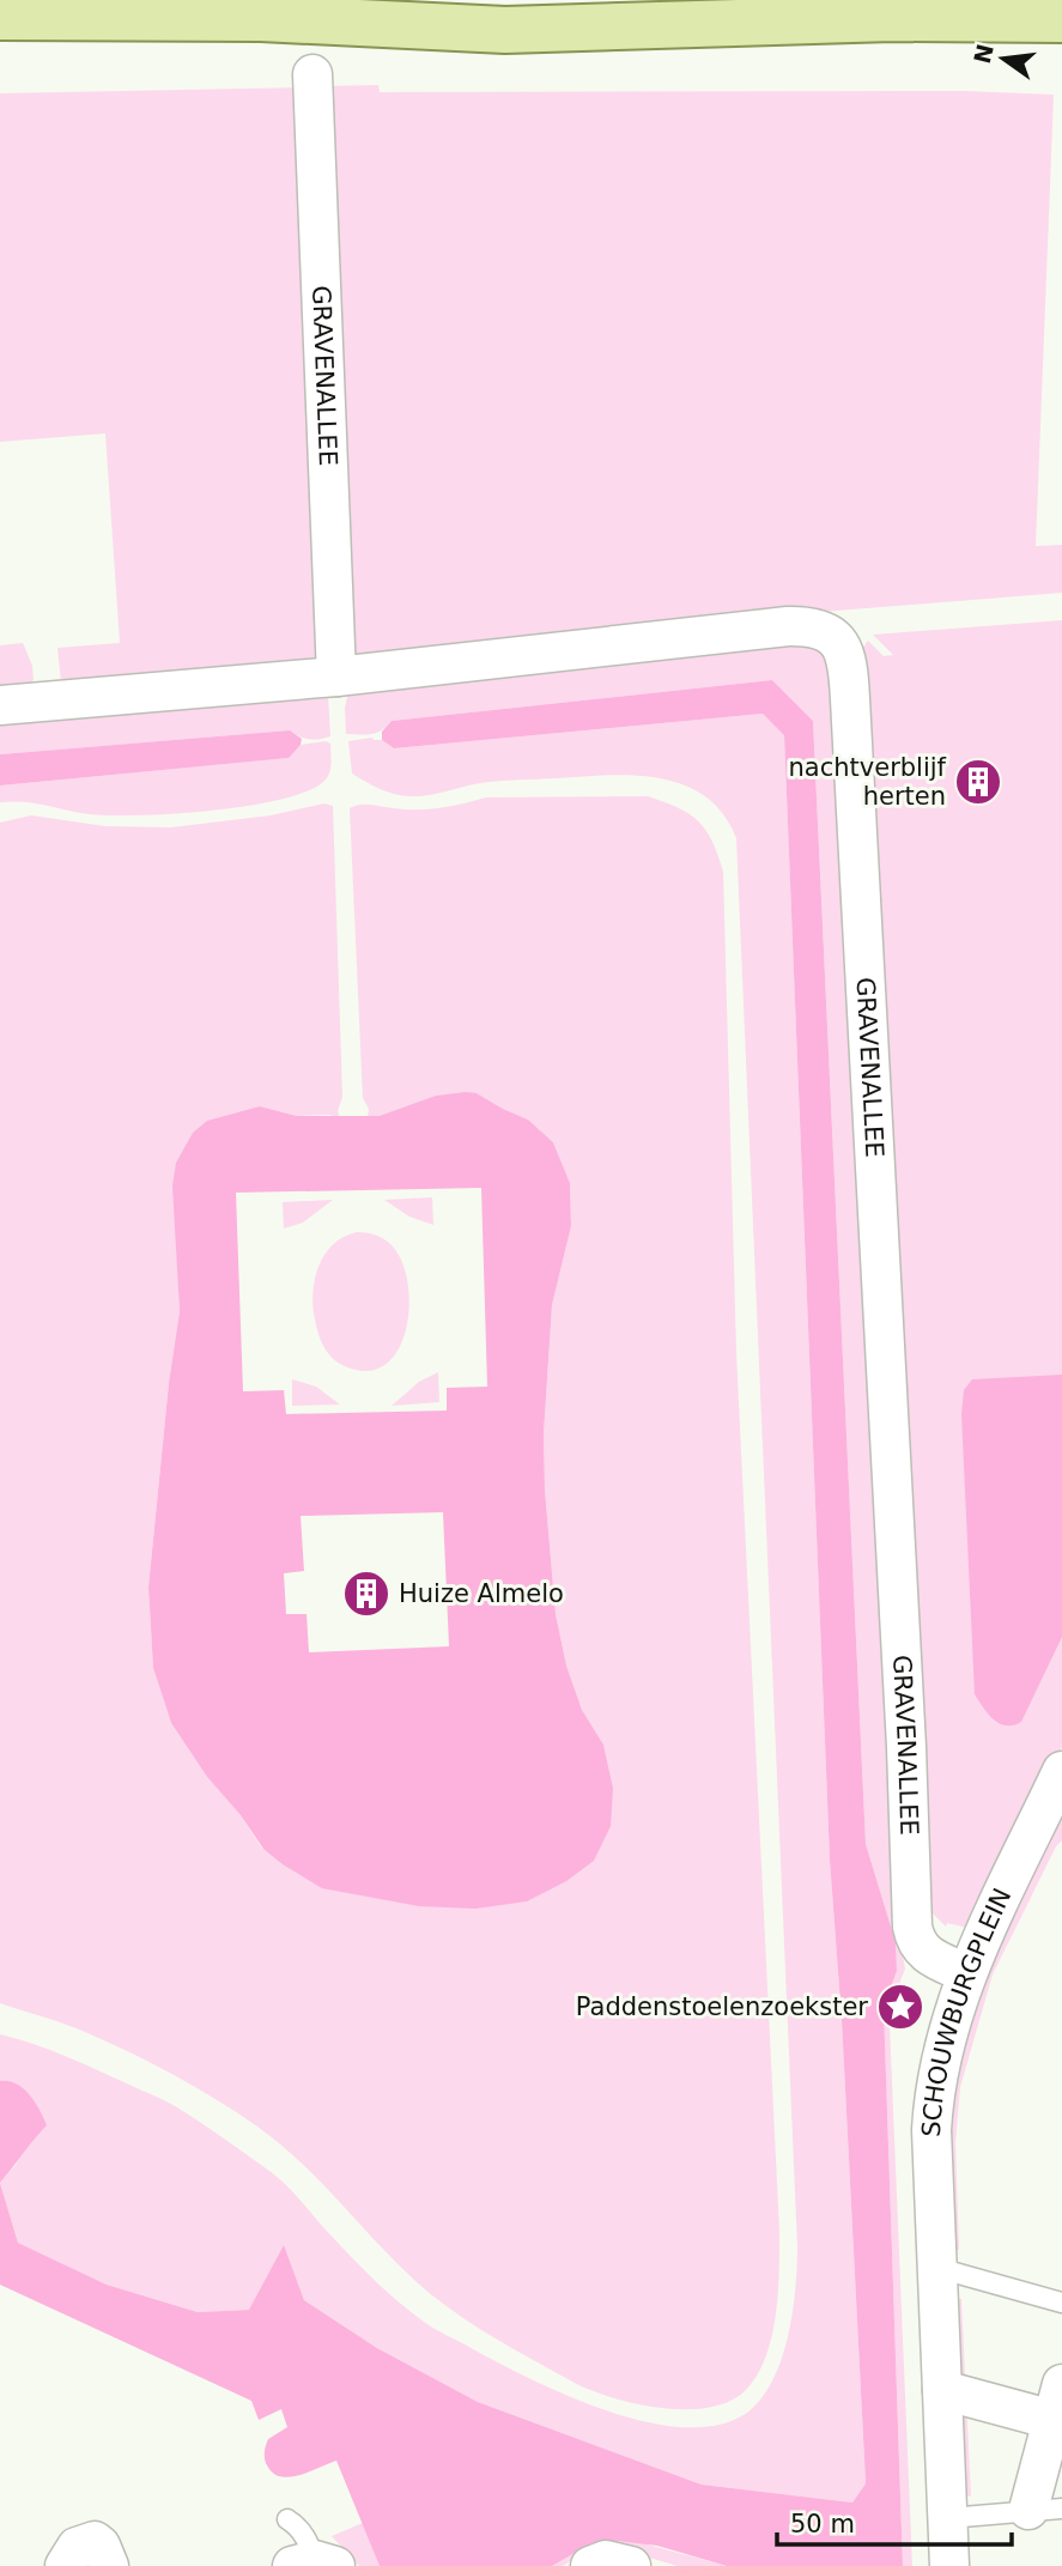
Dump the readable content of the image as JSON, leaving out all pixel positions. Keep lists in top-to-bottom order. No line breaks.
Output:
{"streets":{"street":["GRAVENALLEE","SCHOUWBURGPLEIN"]},"crossings":[["GRAVENALLEE","SCHOUWBURGPLEIN"]],"places":{"building":["nachtverblijf herten","Huize Almelo"],"place":["Paddenstoelenzoekster"]},"scale_bar":"50 m","north":"left"}
